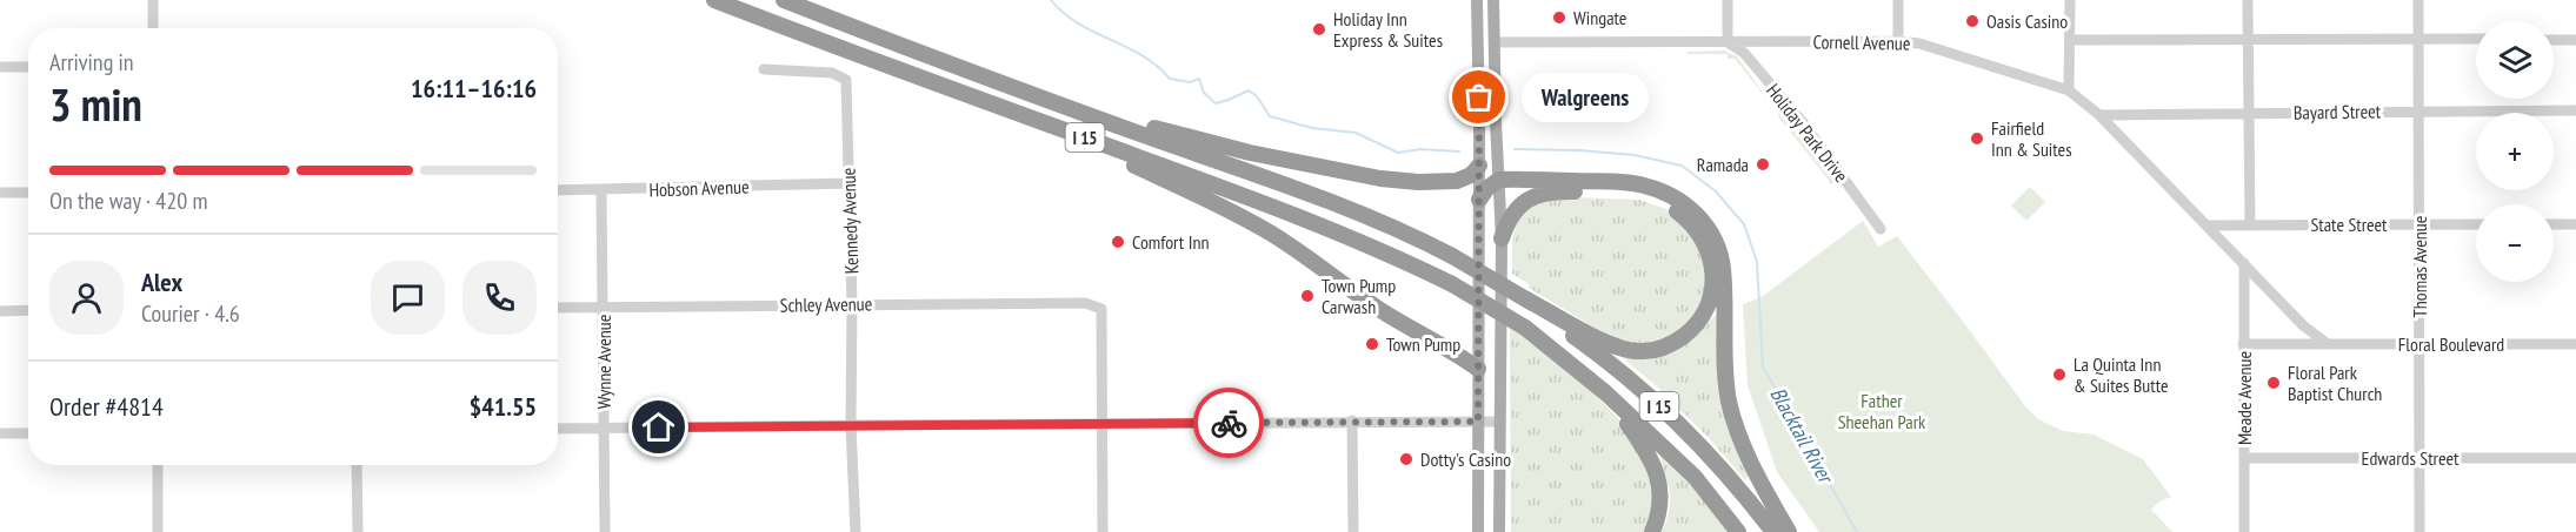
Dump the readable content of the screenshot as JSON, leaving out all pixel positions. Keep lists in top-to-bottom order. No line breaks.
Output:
{"streets":{"highway":["I 15"],"street":["Cornell Avenue","Bayard Street","Holiday Park Drive","Hobson Avenue","Kennedy Avenue","State Street","Thomas Avenue","Schley Avenue","Floral Boulevard","Wynne Avenue","Meade Avenue","Edwards Street"]},"crossings":[["Cornell Avenue","Bayard Street"],["Cornell Avenue","Holiday Park Drive"],["Cornell Avenue","State Street"],["Bayard Street","Thomas Avenue"],["Hobson Avenue","Kennedy Avenue"],["Hobson Avenue","Wynne Avenue"],["Kennedy Avenue","Schley Avenue"],["State Street","Thomas Avenue"],["Thomas Avenue","Floral Boulevard"],["Thomas Avenue","Edwards Street"],["Schley Avenue","Wynne Avenue"],["Floral Boulevard","Meade Avenue"],["Meade Avenue","Edwards Street"]],"water":["Blacktail River"],"parks":["Father Sheehan Park"],"places":["Wingate","Oasis Casino","Holiday Inn Express & Suites","Walgreens","Fairfield Inn & Suites","Ramada","Comfort Inn","Town Pump Carwash","Town Pump","La Quinta Inn & Suites Butte","Floral Park Baptist Church","Dotty's Casino"],"page":{"map_buttons":["+","−"],"heading":["3 min","Arriving in","16:11–16:16"],"panel":["Alex","Courier · 4.6","Order #4814","$41.55"],"bubble":"Walgreens","bar":"On the way · 420 m"}}
